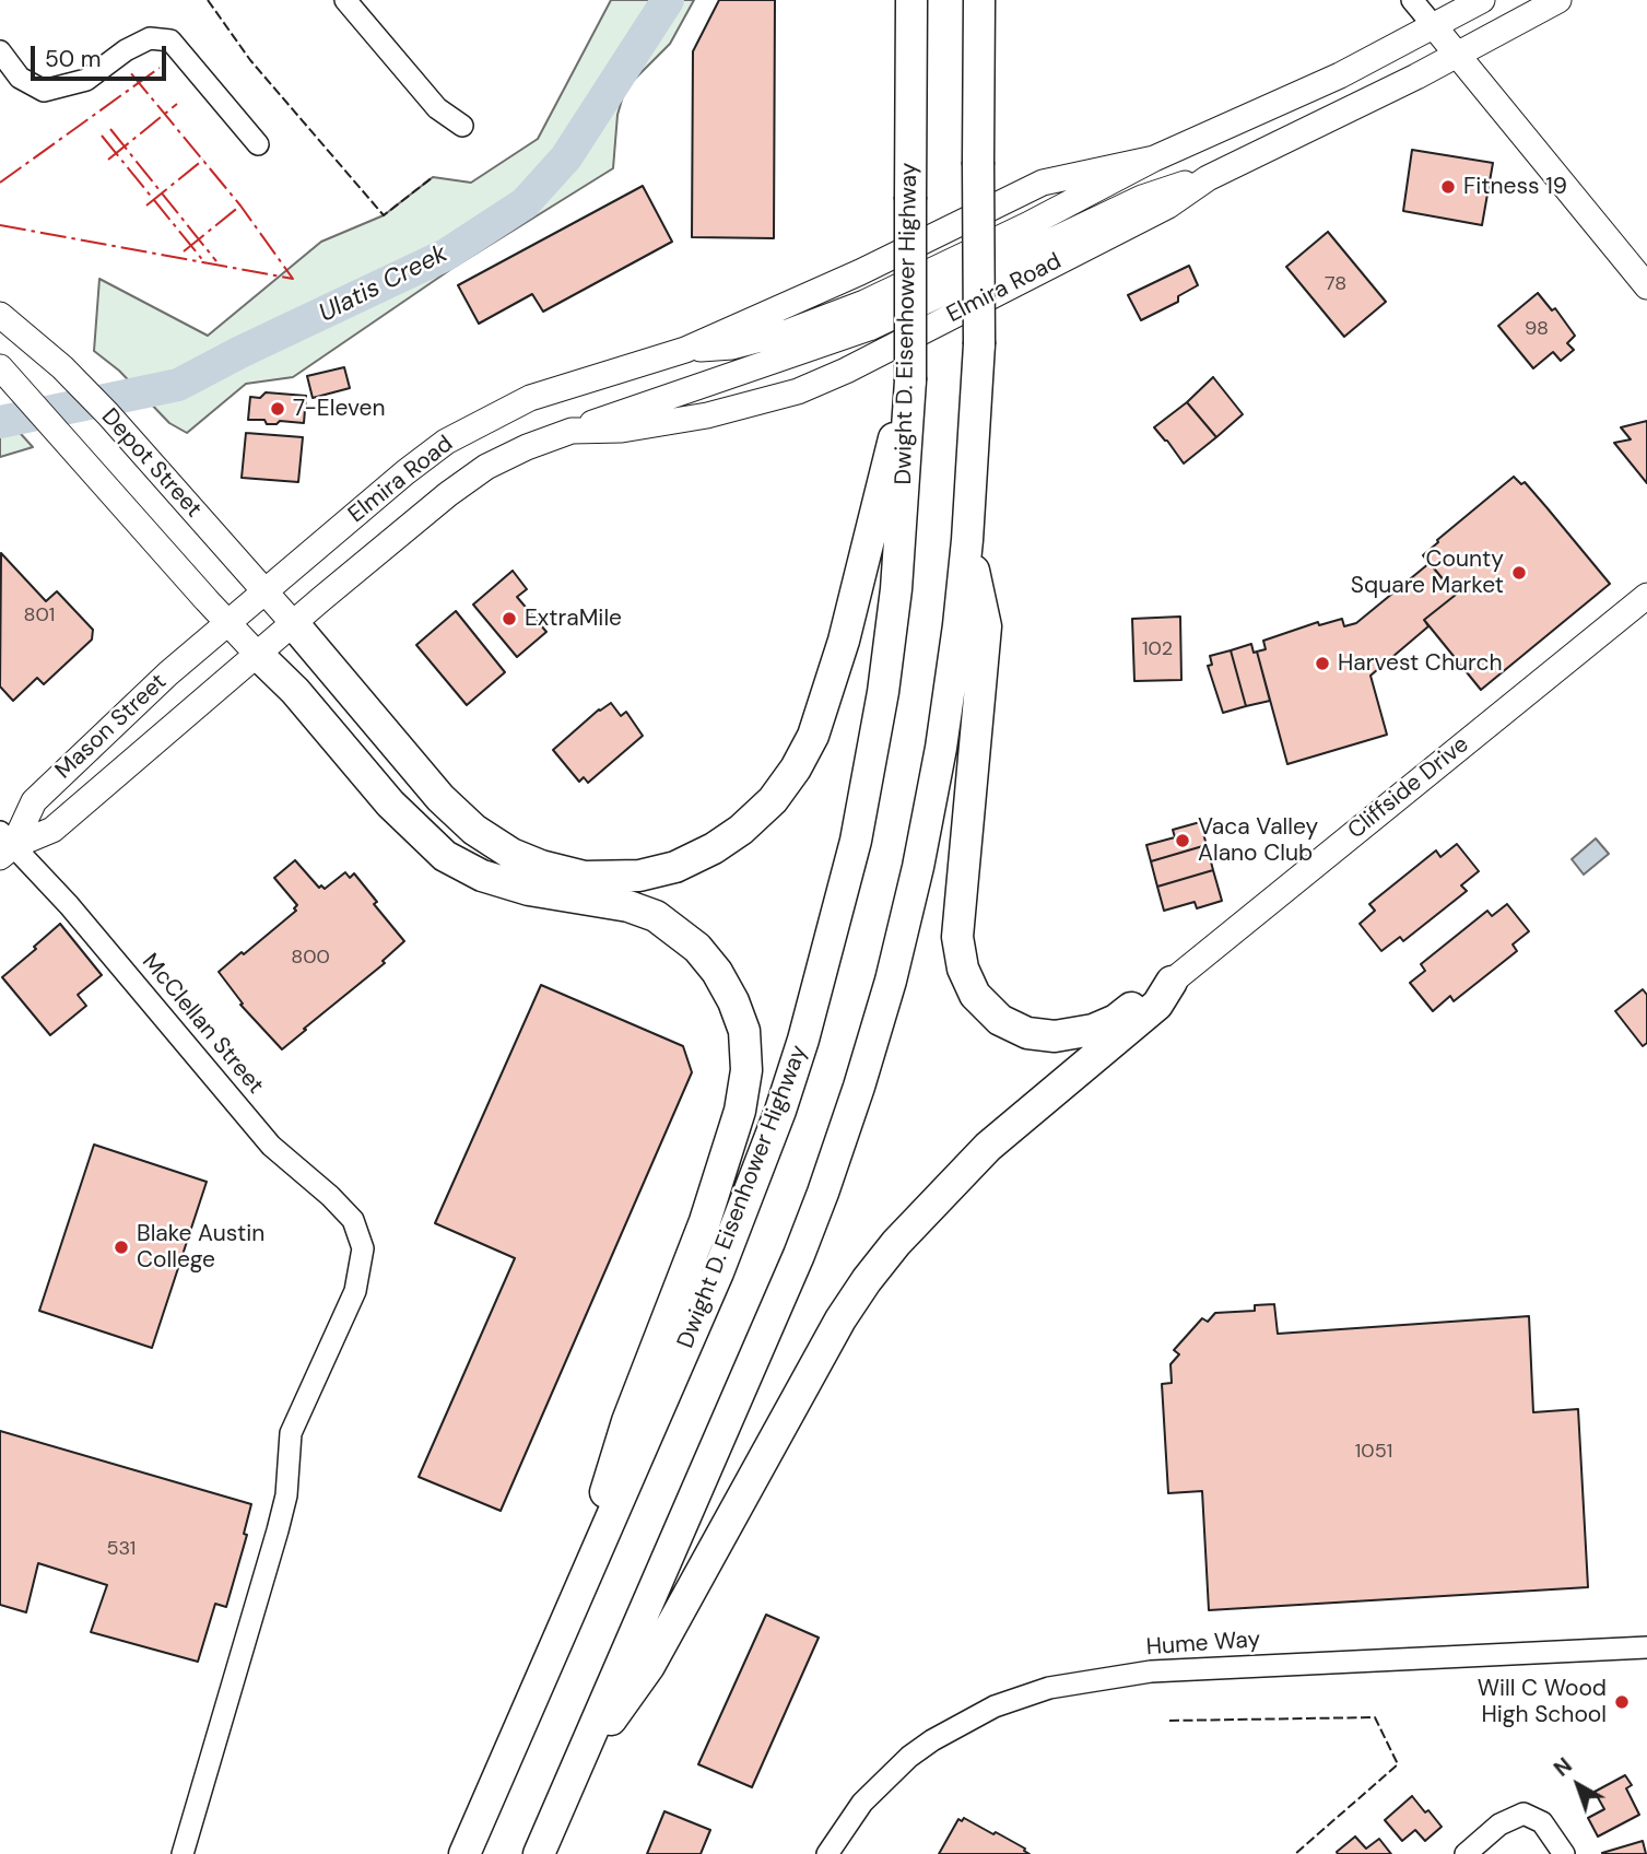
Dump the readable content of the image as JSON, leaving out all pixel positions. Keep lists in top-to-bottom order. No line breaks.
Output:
{"streets":{"highway":["Dwight D. Eisenhower Highway"],"main road":["Elmira Road","Depot Street","Mason Street","Cliffside Drive"],"street":["McClellan Street","Hume Way"]},"crossings":[["Elmira Road","Depot Street"],["Elmira Road","Mason Street"],["Depot Street","Mason Street"],["Mason Street","McClellan Street"]],"water":["Ulatis Creek"],"places":["Fitness 19","7-Eleven","County Square Market","ExtraMile","Harvest Church","Vaca Valley Alano Club","Blake Austin College","Will C Wood High School"],"house_numbers":["78","98","801","102","800","1051","531"],"scale_bar":"50 m","north":"top left"}
